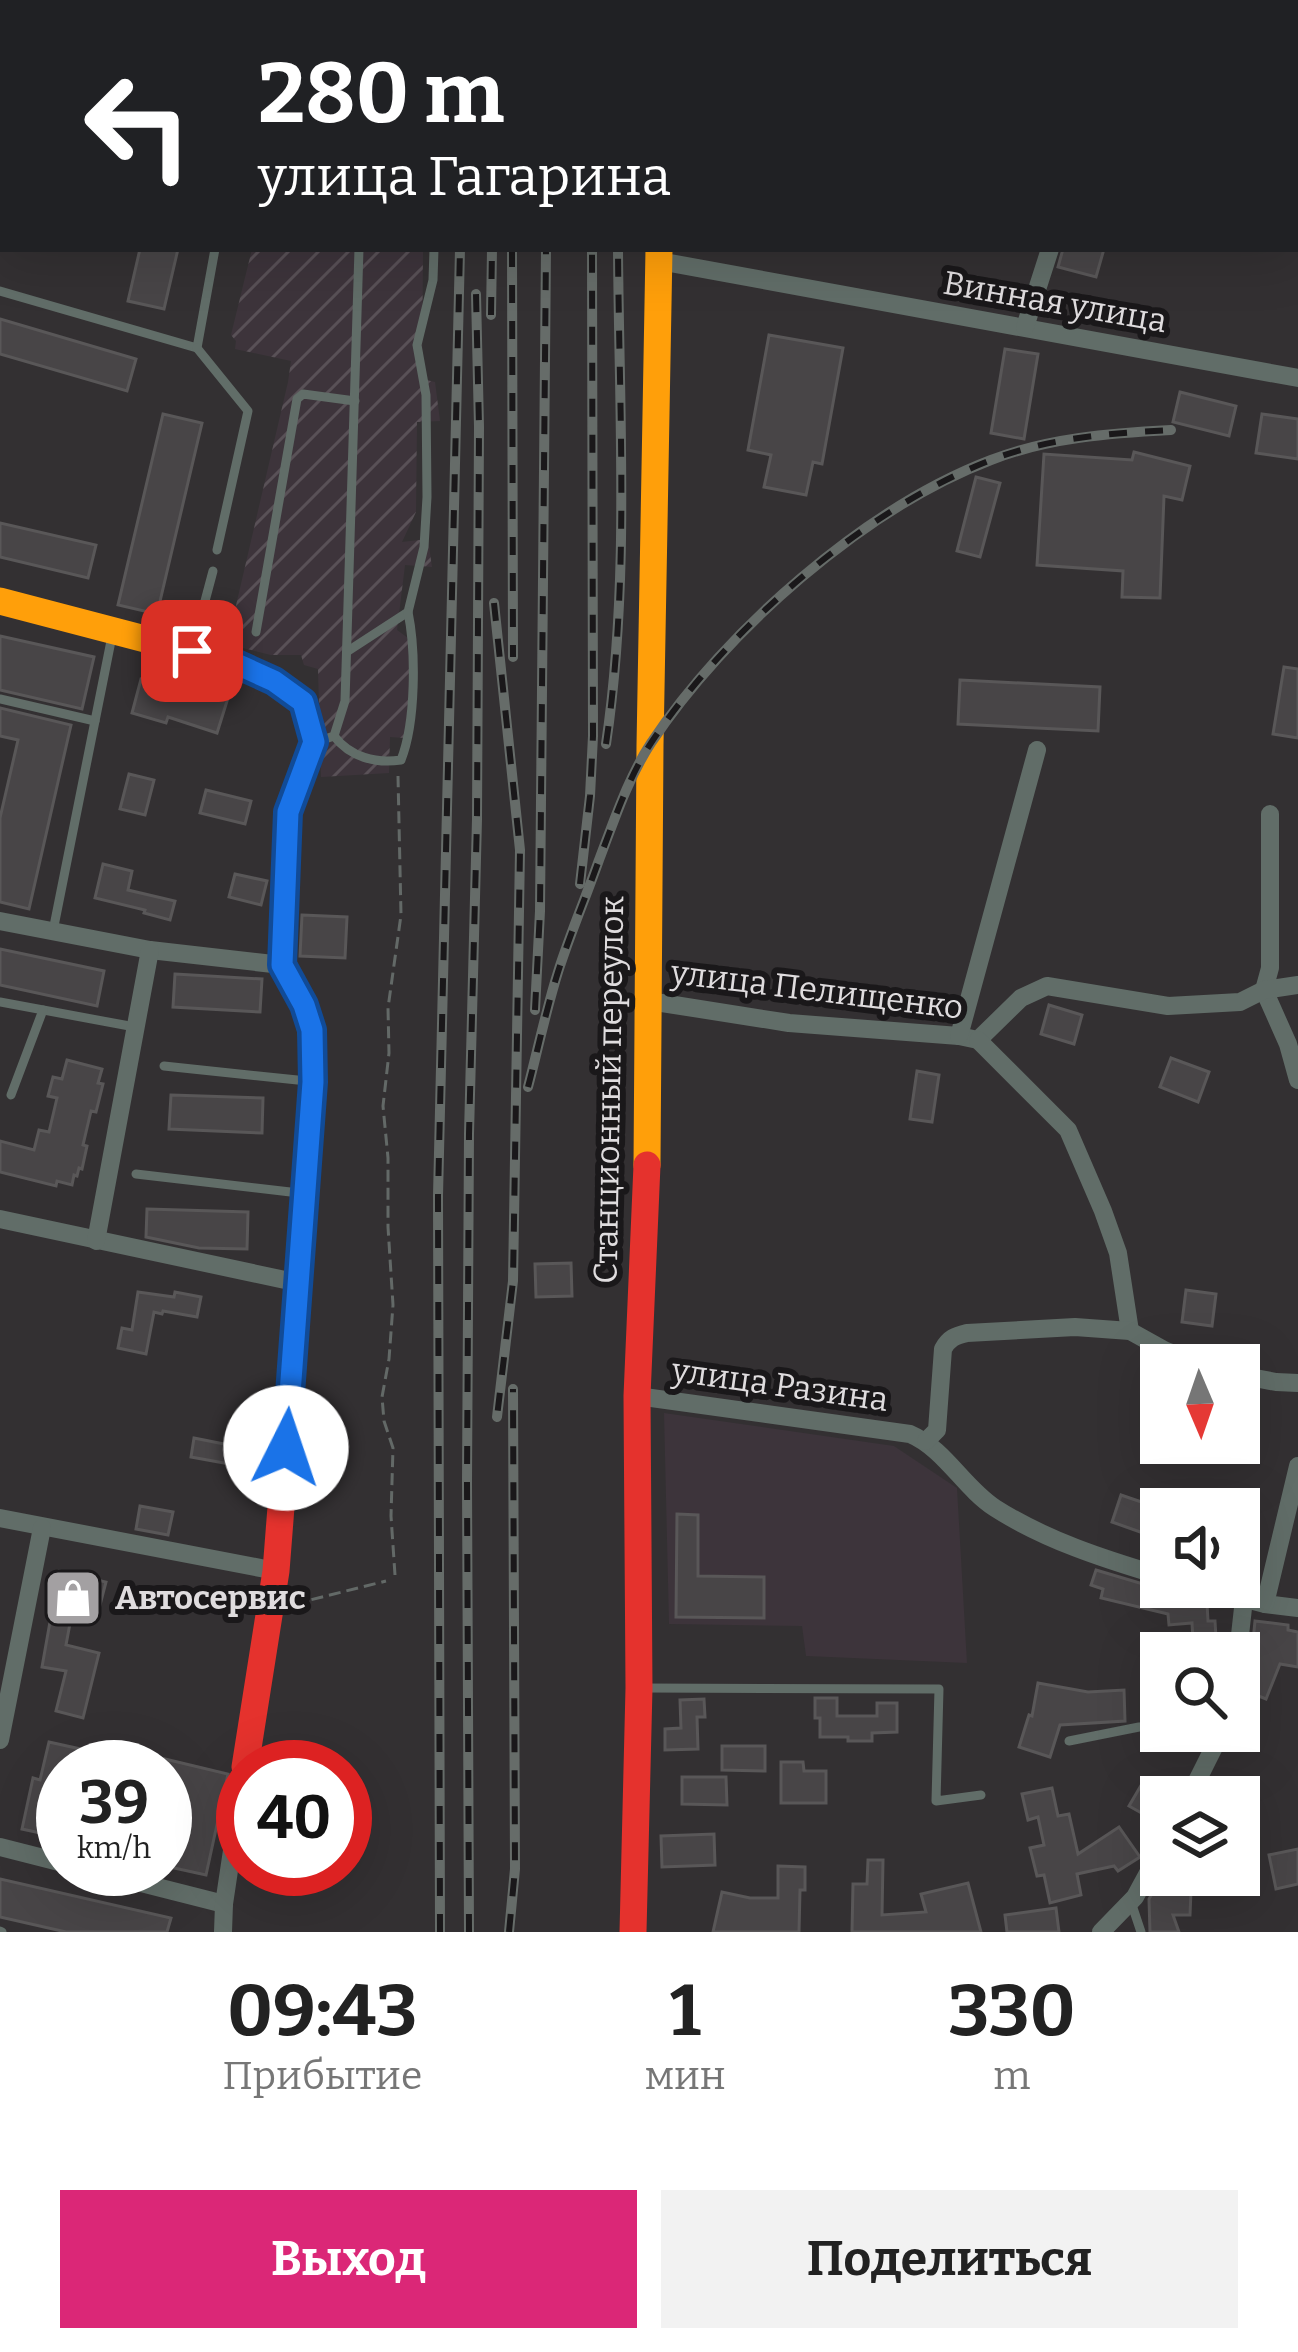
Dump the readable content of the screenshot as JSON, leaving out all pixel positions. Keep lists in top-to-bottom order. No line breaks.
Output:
{"streets":{"main road":["Станционный переулок"],"street":["Винная улица","улица Пелищенко","улица Разина"]},"crossings":[["Винная улица","Станционный переулок"],["улица Пелищенко","Станционный переулок"],["Станционный переулок","улица Разина"]],"places":{"shop":["Автосервис"]},"north":"bottom","page":{"turn":["280 m","улица Гагарина"],"speed":"39 km/h","limit":"40","eta":["09:43","Прибытие","1","мин","330","m"],"buttons":["Выход","Поделиться"]}}
